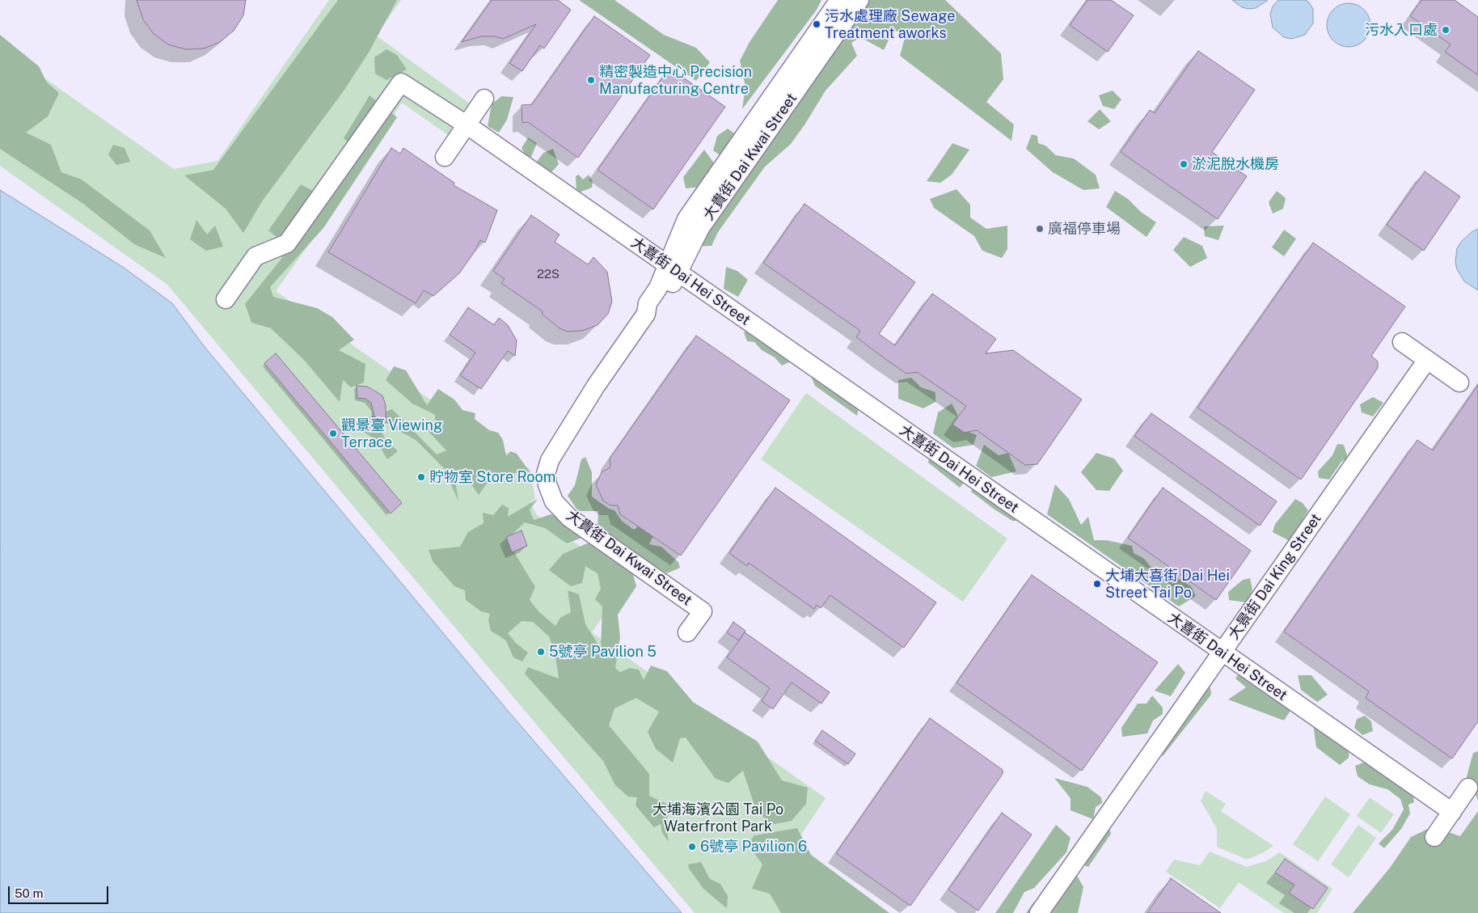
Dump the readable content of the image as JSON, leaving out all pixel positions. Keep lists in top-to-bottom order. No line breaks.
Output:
{"streets":{"street":["大貴街 Dai Kwai Street","大喜街 Dai Hei Street","大景街 Dai King Street"]},"crossings":[["大貴街 Dai Kwai Street","大喜街 Dai Hei Street"],["大喜街 Dai Hei Street","大景街 Dai King Street"]],"parks":["大埔海濱公園 Tai Po Waterfront Park"],"places":["污水處理廠 Sewage Treatment aworks","污水入口處","精密製造中心 Precision Manufacturing Centre","淤泥脫水機房","廣福停車場","觀景臺 Viewing Terrace","貯物室 Store Room","大埔大喜街 Dai Hei Street Tai Po","5號亭 Pavilion 5","6號亭 Pavilion 6"],"house_numbers":["22S"],"scale_bar":"50 m"}
